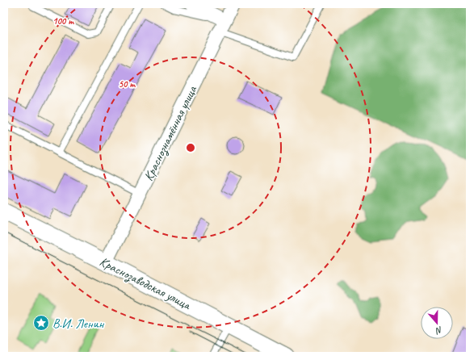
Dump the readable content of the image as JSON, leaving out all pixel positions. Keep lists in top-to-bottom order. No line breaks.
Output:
{"streets":{"street":["Краснознамённая улица","Краснозаводская улица"]},"crossings":[["Краснознамённая улица","Краснозаводская улица"]],"places":{"place":["В.И. Ленин"]},"north":"bottom","rings":["100 m","50 m"]}
